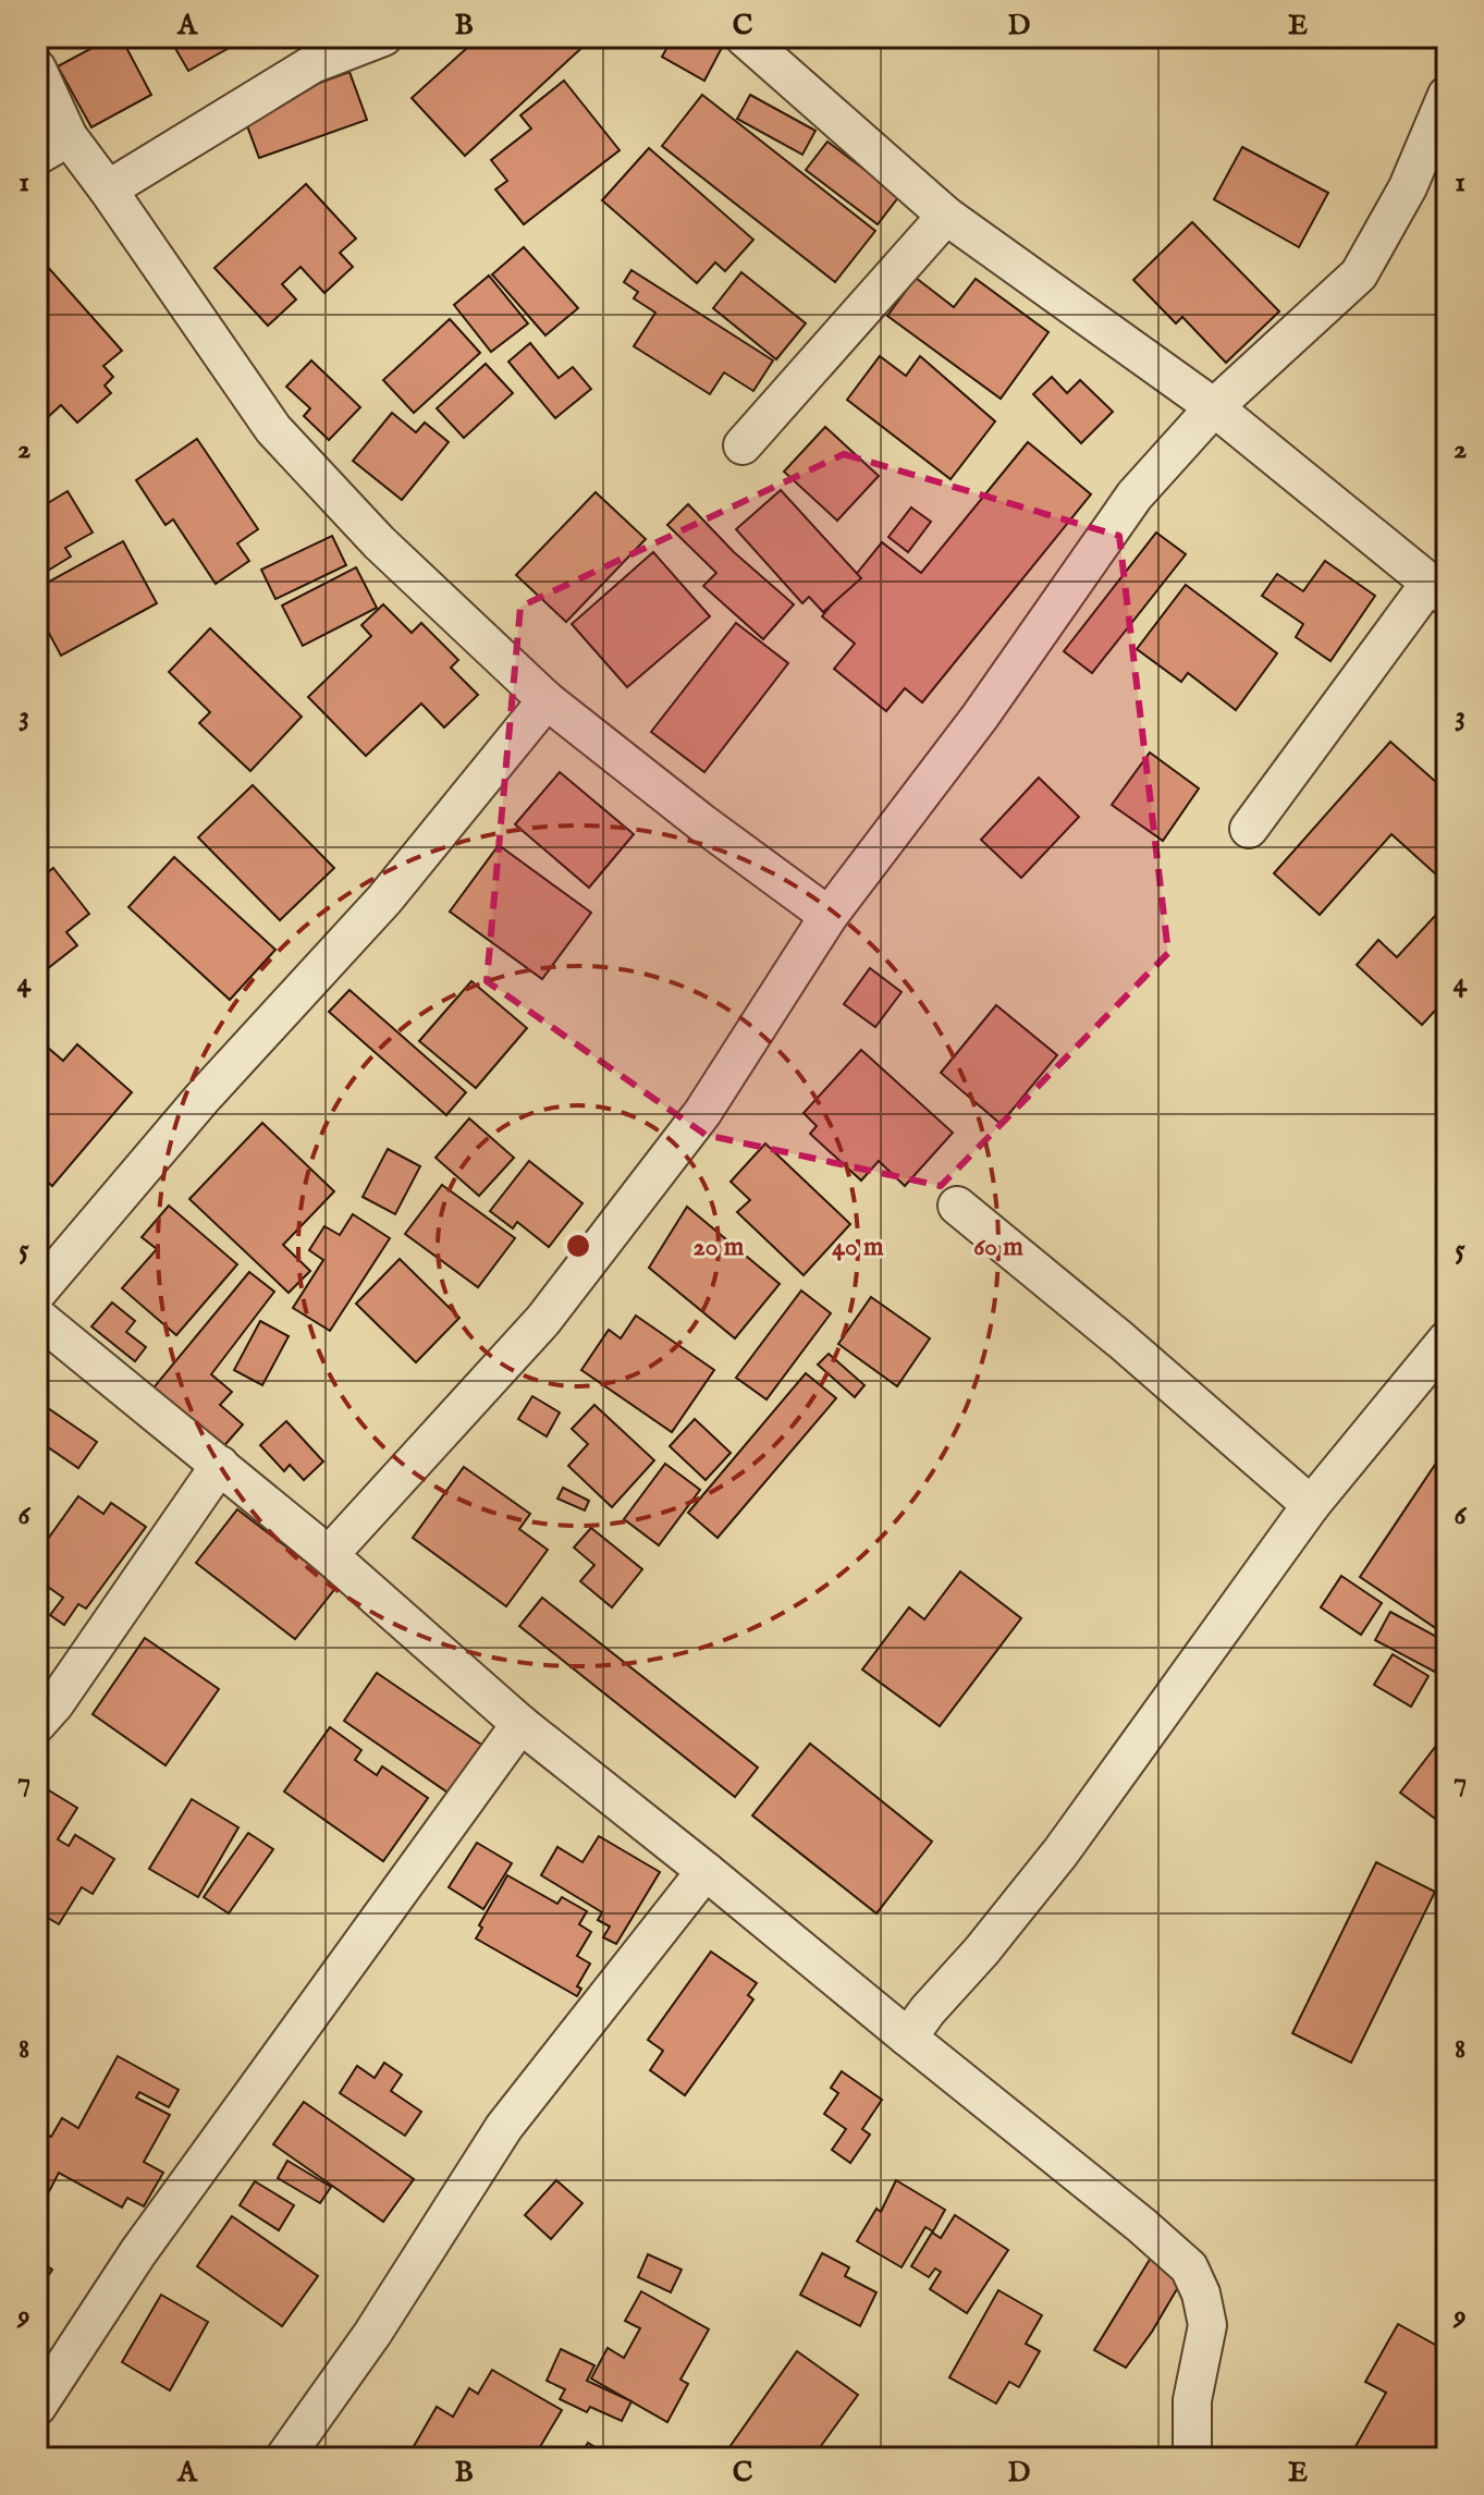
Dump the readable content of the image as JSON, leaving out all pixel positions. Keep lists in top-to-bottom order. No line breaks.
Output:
{"grid":{"columns":["A","B","C","D","E"],"rows":["1","2","3","4","5","6","7","8","9"]},"rings":["20 m","40 m","60 m"]}
